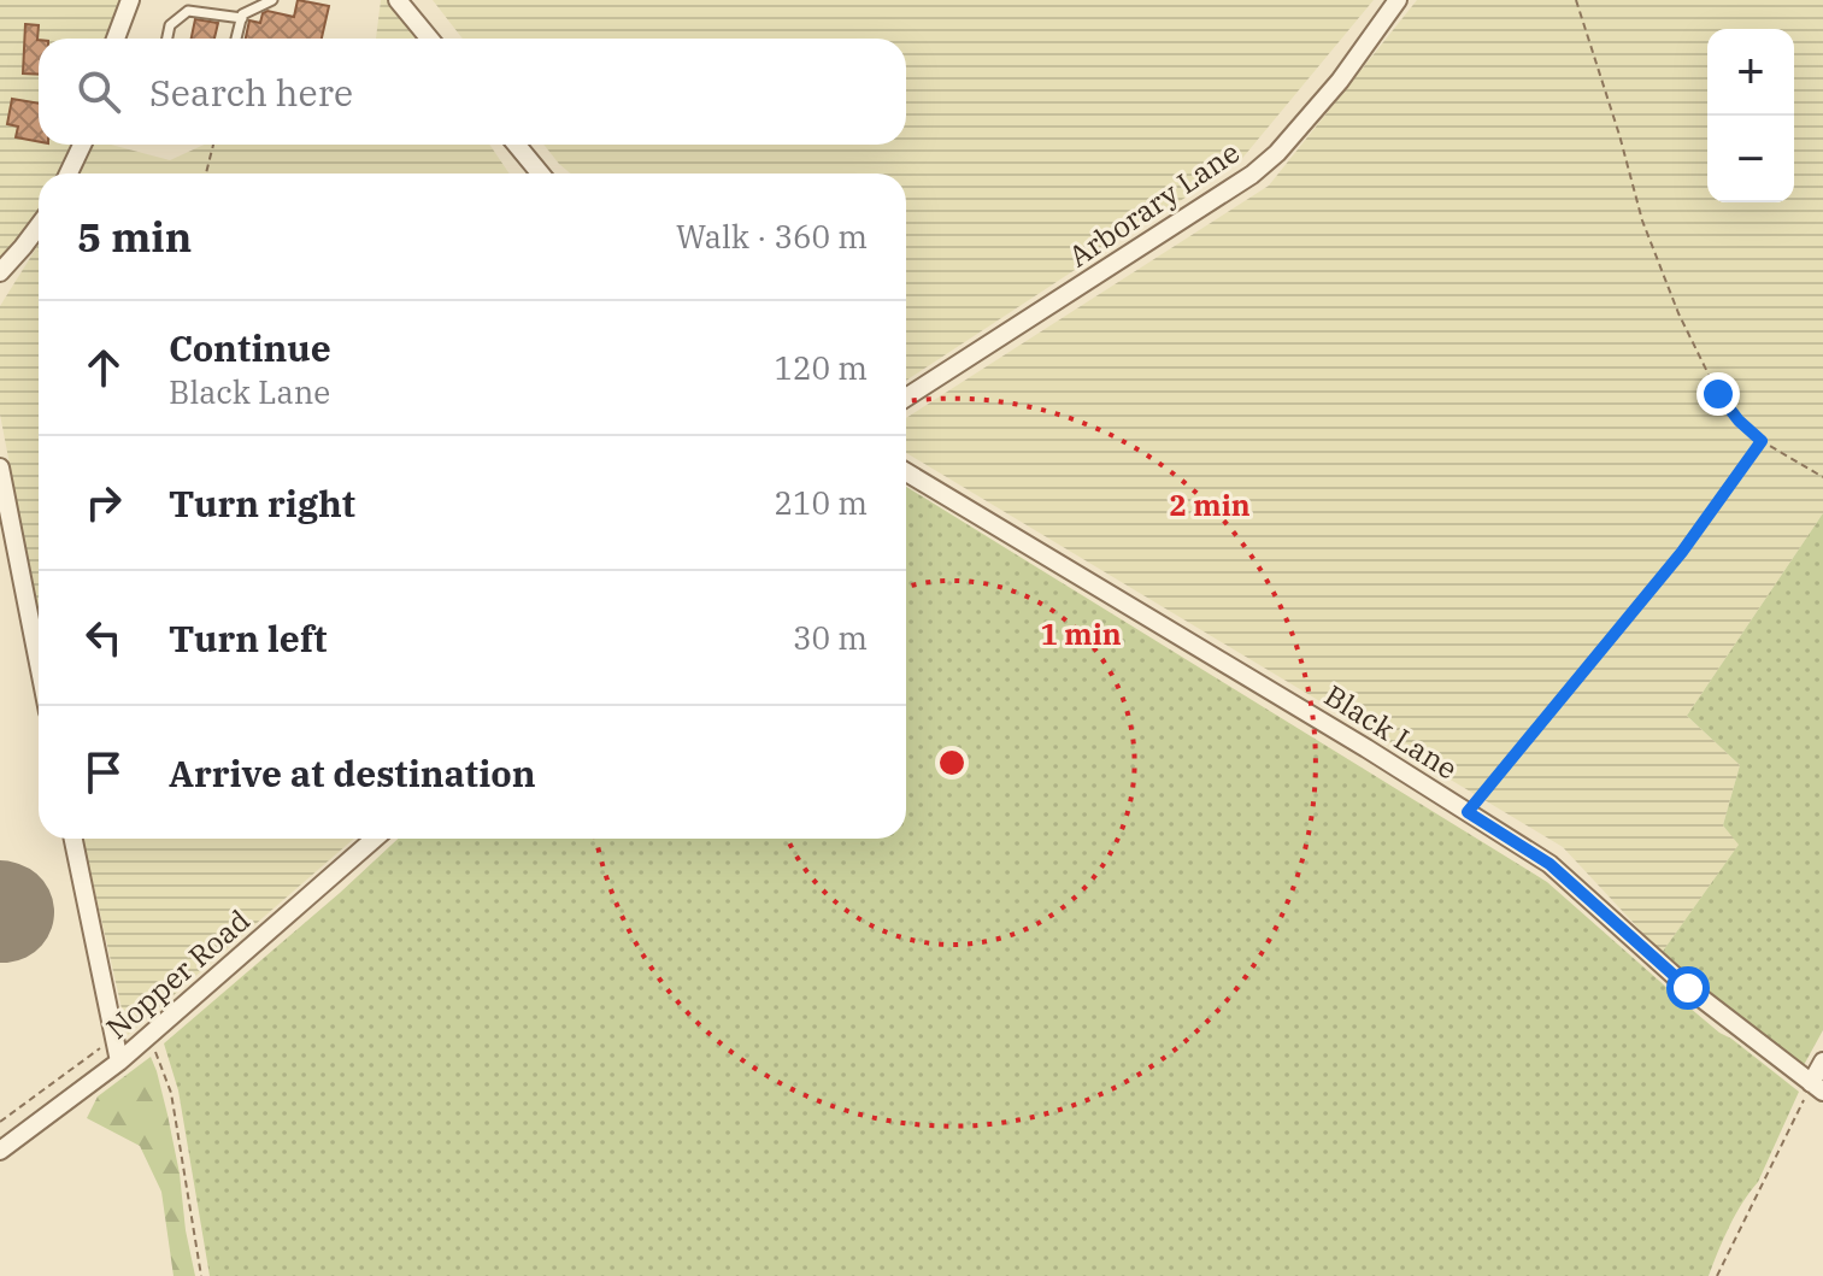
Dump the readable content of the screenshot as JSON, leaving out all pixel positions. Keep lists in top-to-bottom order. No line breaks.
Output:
{"streets":{"street":["Arborary Lane","Black Lane","Nopper Road"]},"page":{"map_buttons":["+","−"],"search":"Search here","heading":["5 min","Walk · 360 m"],"list":[["Continue","Black Lane","120 m"],["Turn right","210 m"],["Turn left","30 m"],"Arrive at destination"]},"rings":["2 min","1 min"]}
